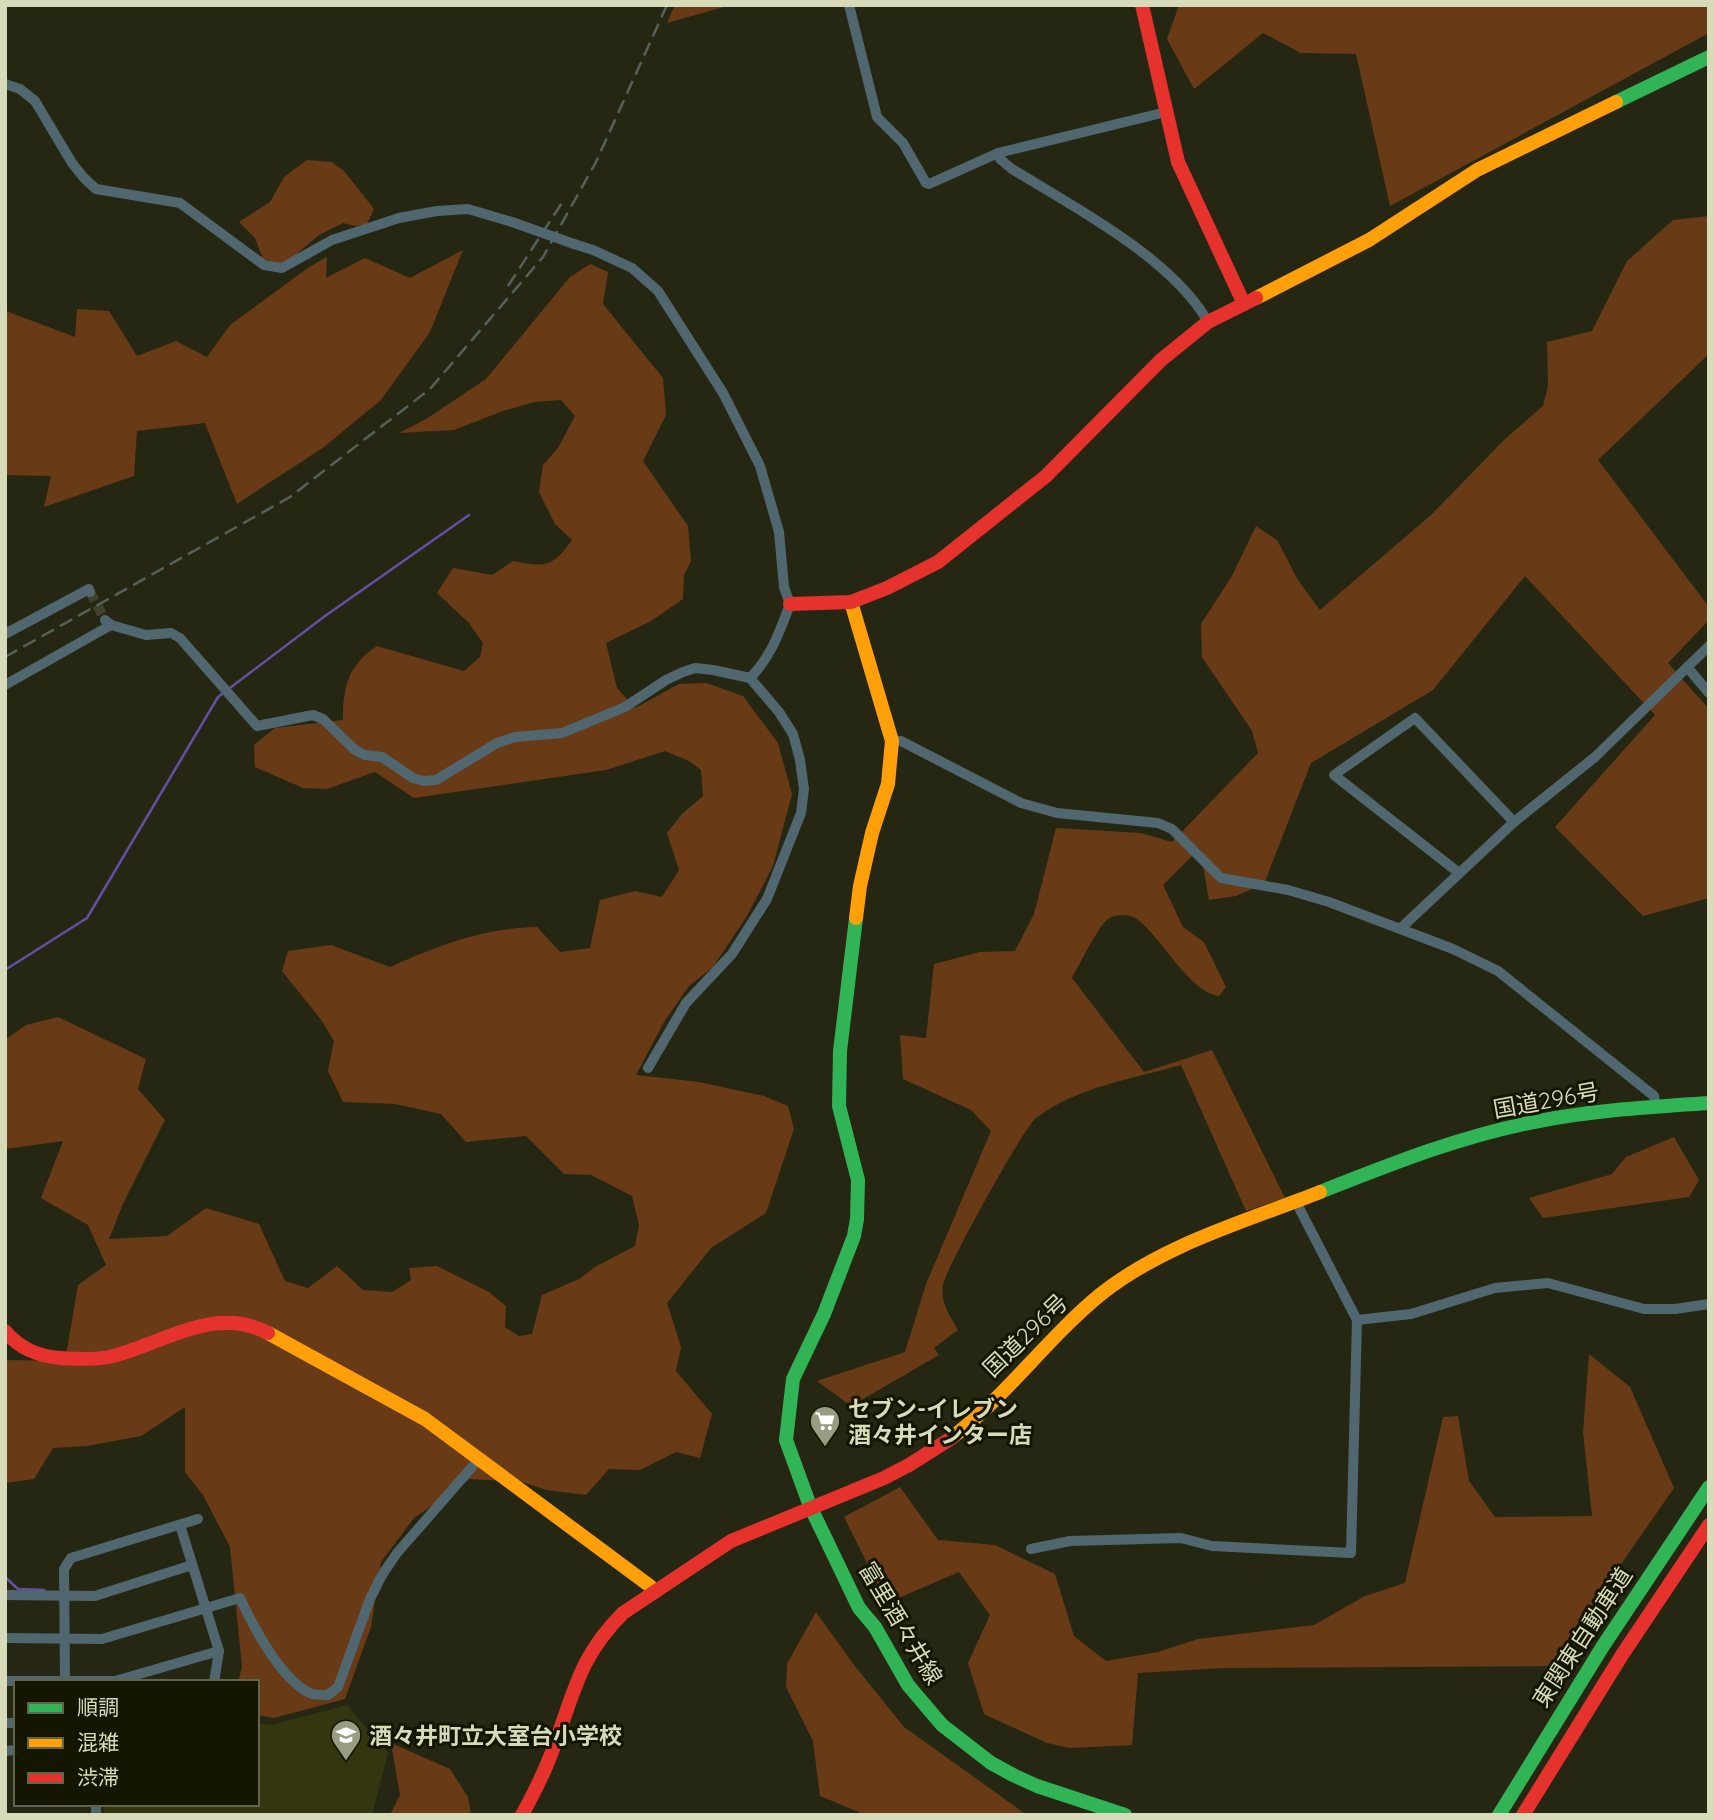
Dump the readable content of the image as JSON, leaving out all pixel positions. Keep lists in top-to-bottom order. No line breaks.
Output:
{"streets":{"main road":["国道296号","富里酒々井線","東関東自動車道"]},"crossings":[["国道296号","富里酒々井線"]],"places":{"supermarket":["セブン-イレブン 酒々井インター店"],"school or university":["酒々井町立大室台小学校"]},"legend":["順調","混雑","渋滞"]}
